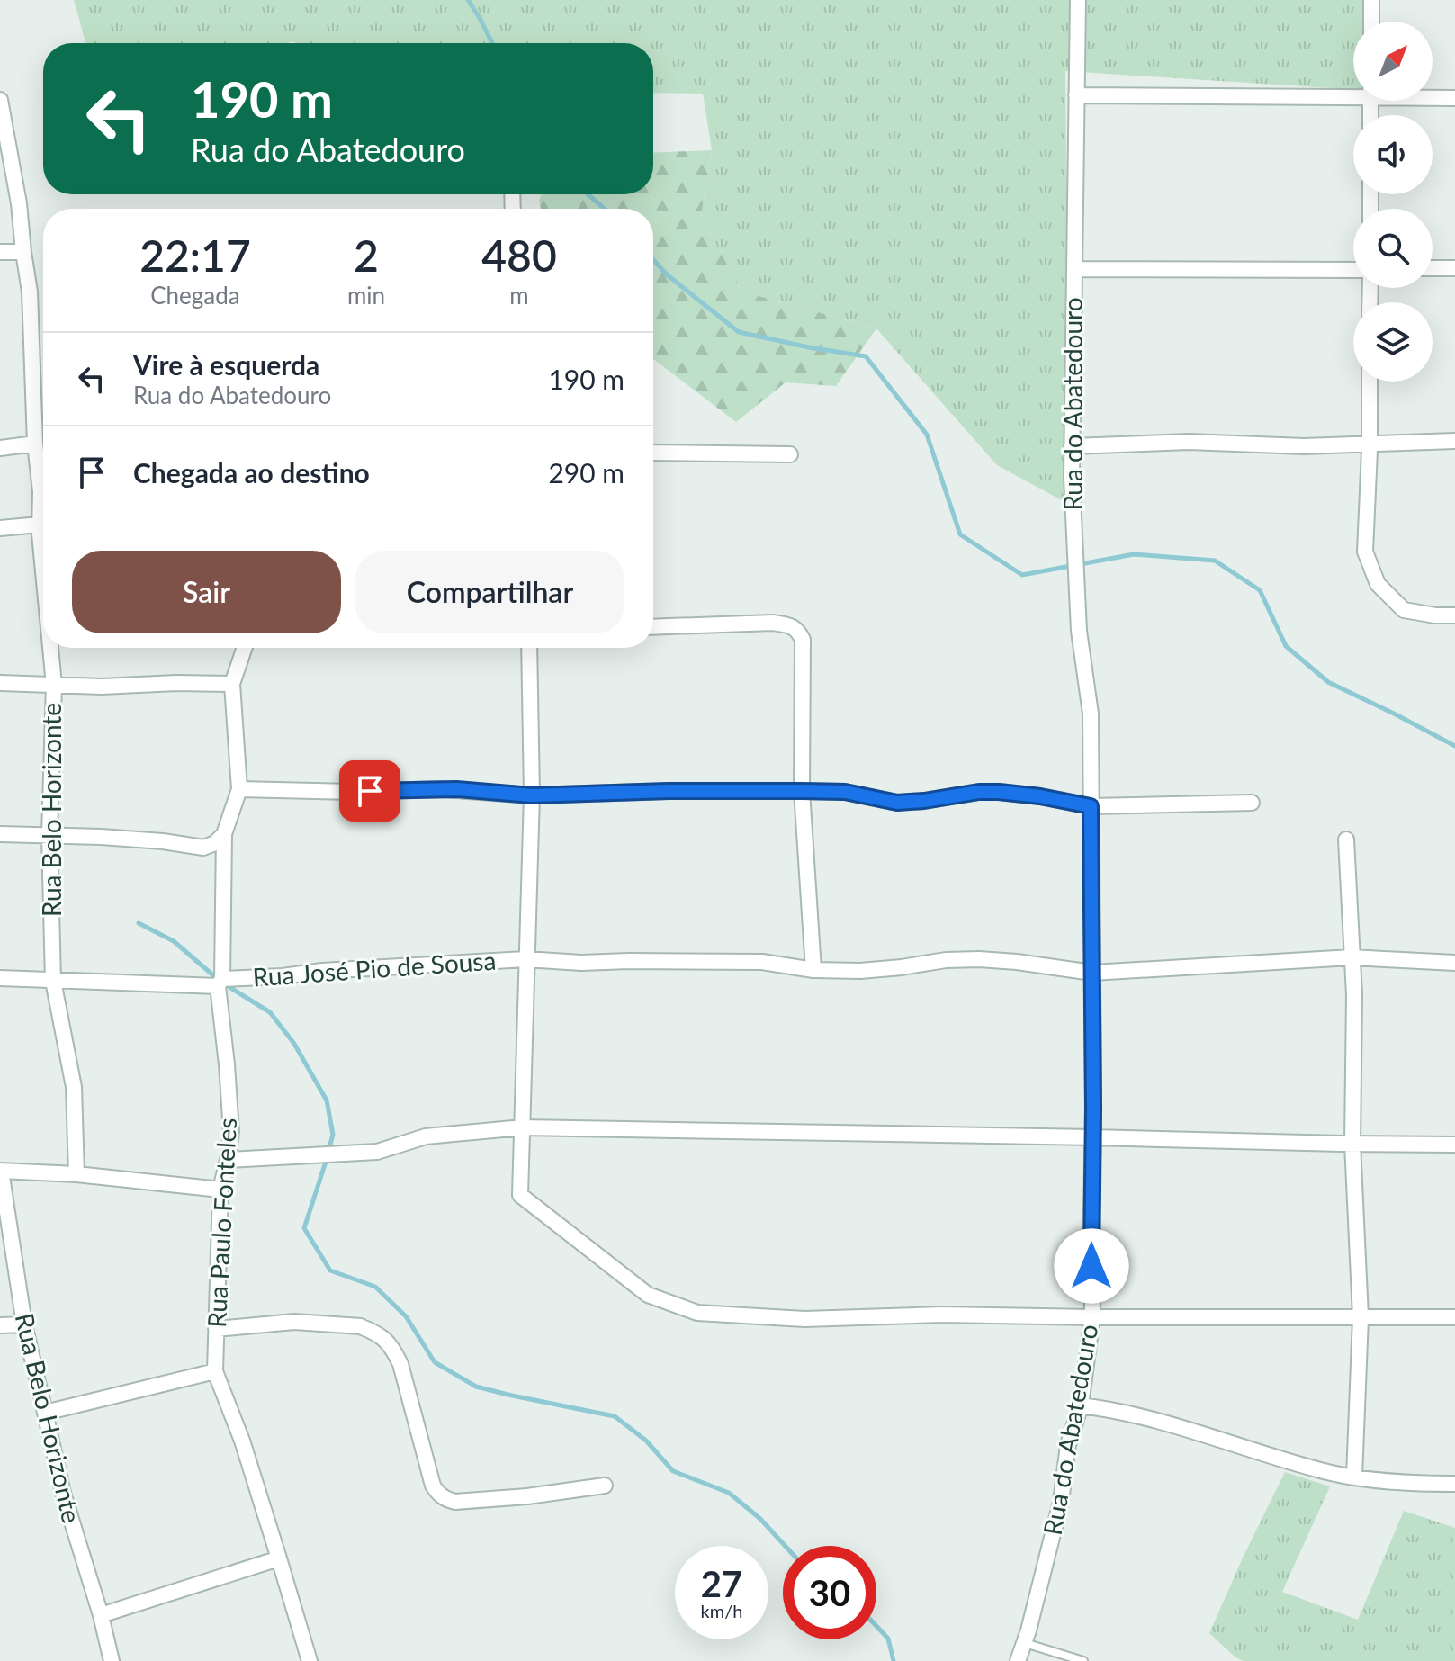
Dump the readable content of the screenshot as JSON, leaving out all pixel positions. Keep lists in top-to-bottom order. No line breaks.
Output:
{"streets":{"street":["Rua do Abatedouro","Rua Belo Horizonte","Rua José Pio de Sousa","Rua Paulo Fonteles"]},"crossings":[["Rua do Abatedouro","Rua José Pio de Sousa"],["Rua Belo Horizonte","Rua José Pio de Sousa"],["Rua José Pio de Sousa","Rua Paulo Fonteles"]],"north":"top right","page":{"turn":["190 m","Rua do Abatedouro"],"eta":["22:17","Chegada","2","min","480","m"],"list":[{"name":"Vire à esquerda","note":"Rua do Abatedouro","value":"190 m"},{"name":"Chegada ao destino","value":"290 m"}],"buttons":["Sair","Compartilhar"],"speed":"27 km/h","limit":"30"}}
